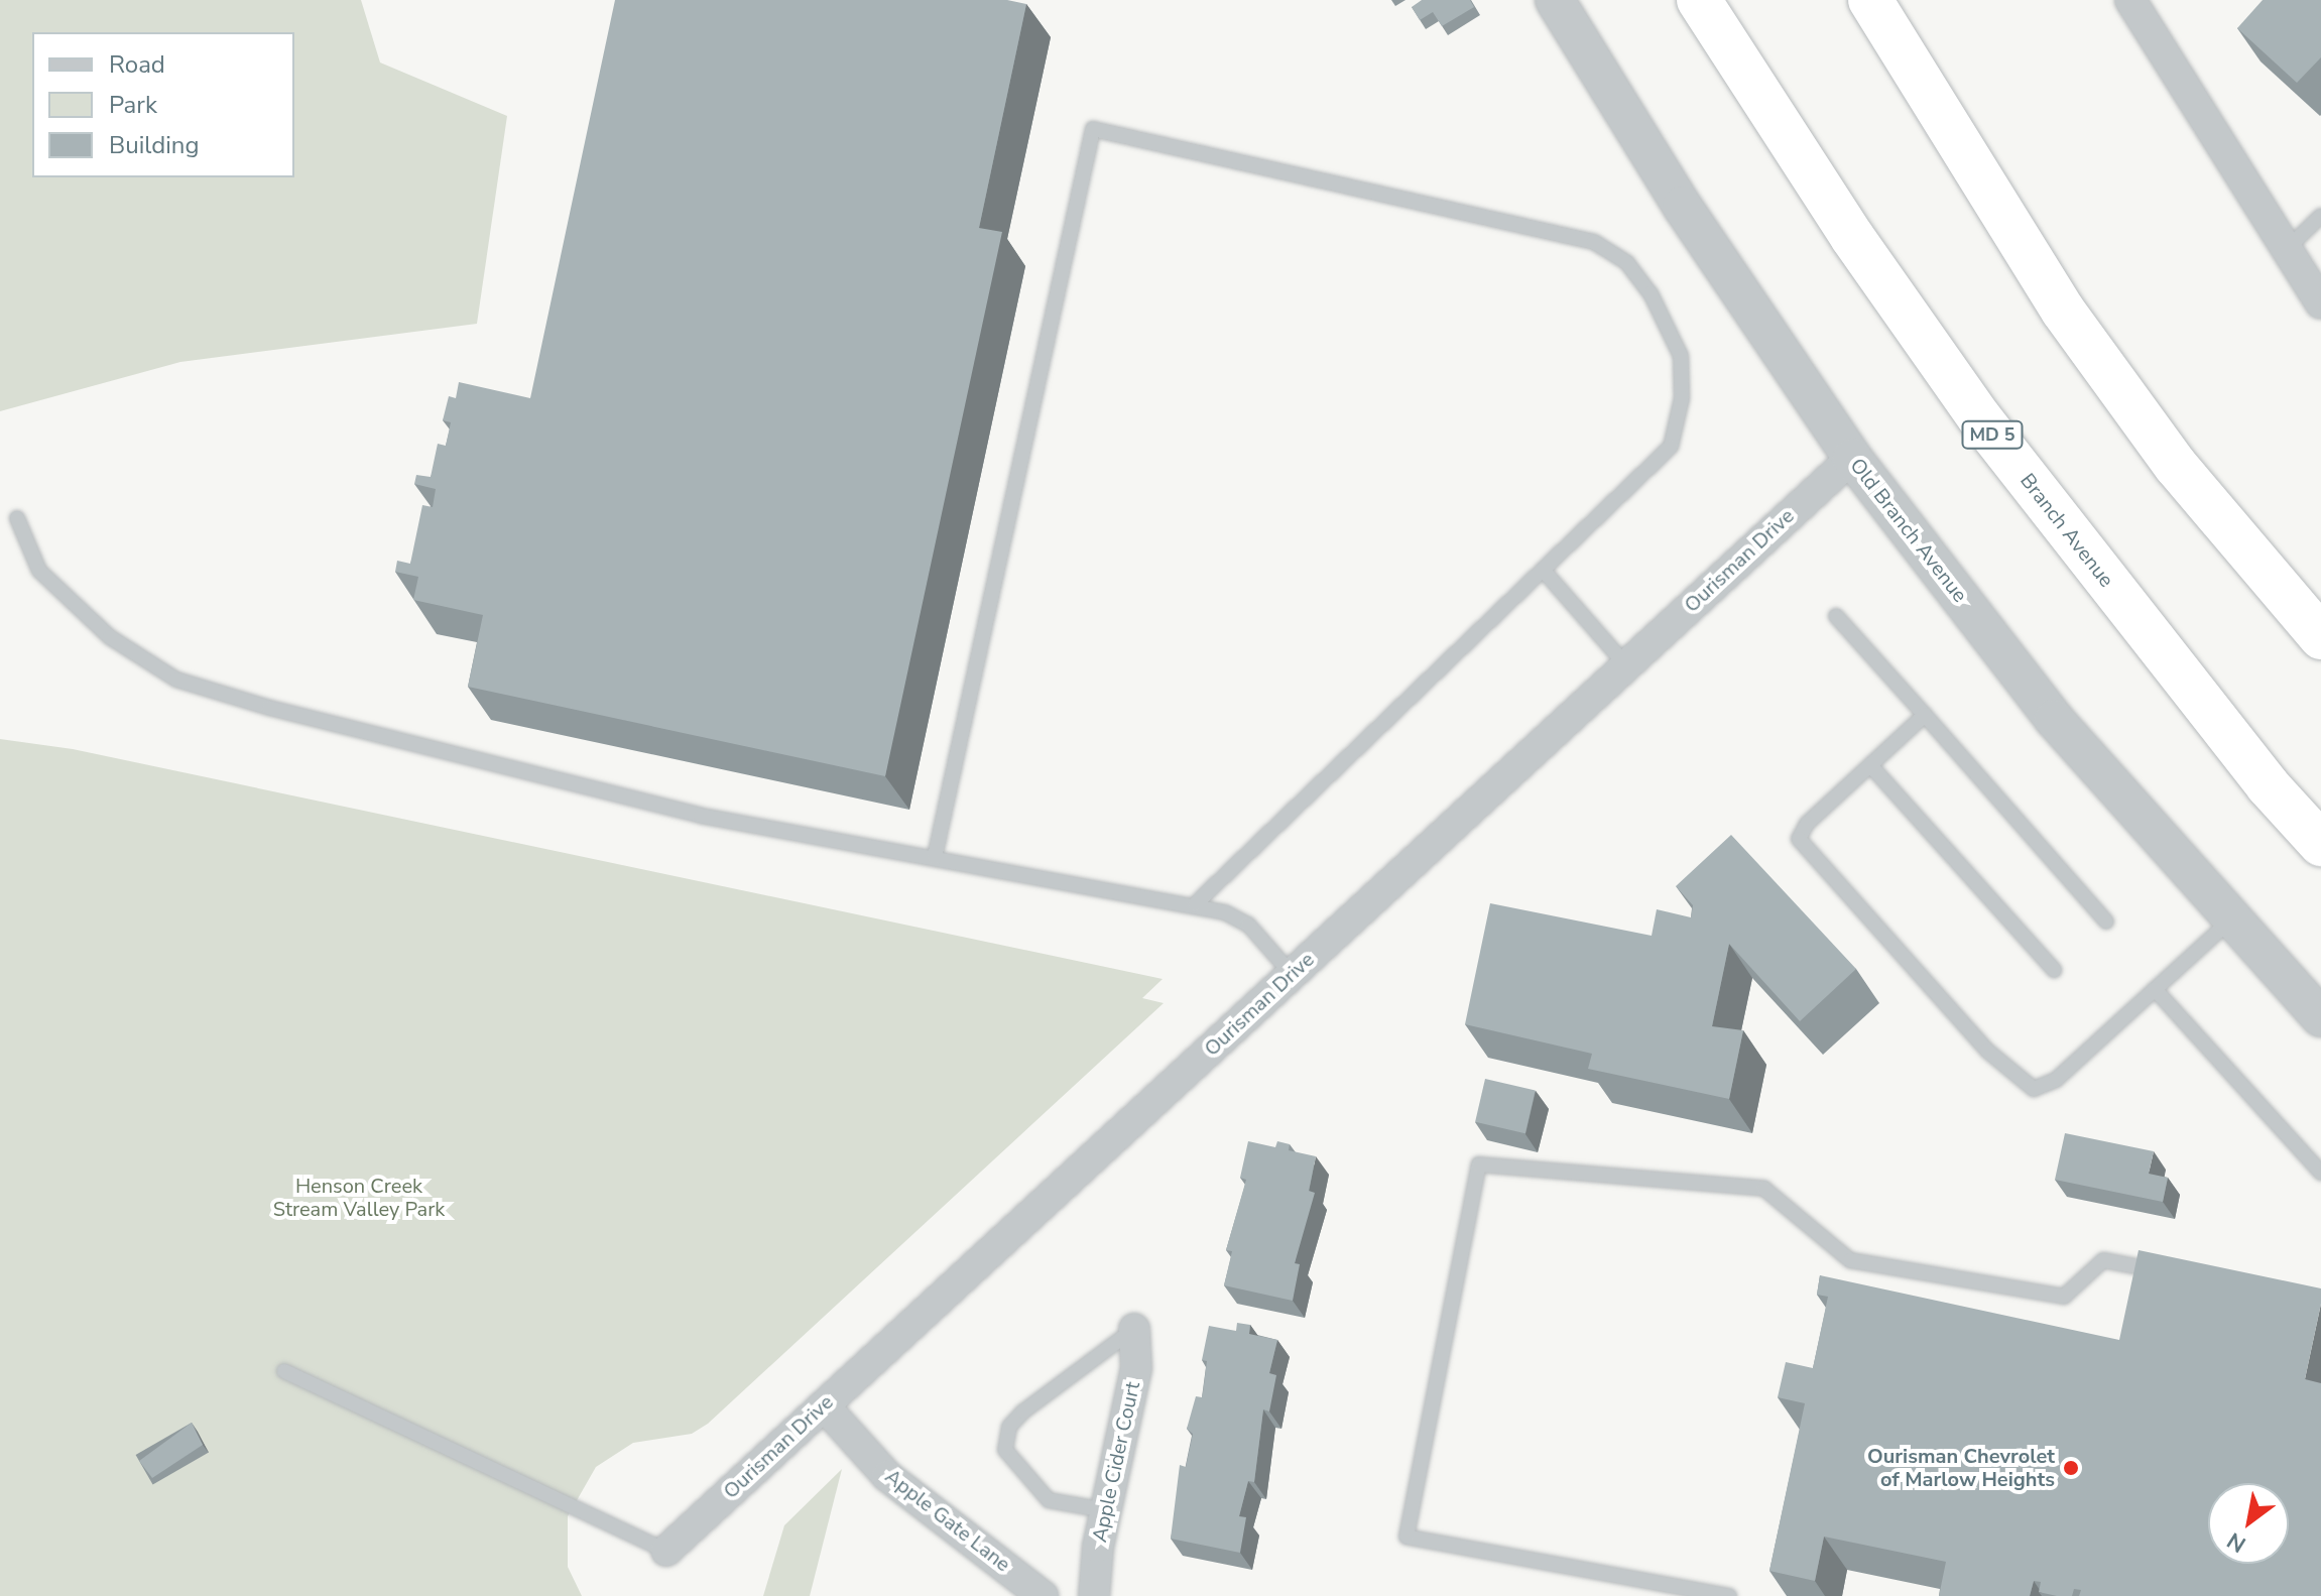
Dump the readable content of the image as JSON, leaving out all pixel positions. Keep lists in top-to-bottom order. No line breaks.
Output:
{"streets":{"highway":["MD 5","Branch Avenue"],"street":["Old Branch Avenue","Ourisman Drive","Apple Cider Court","Apple Gate Lane"]},"crossings":[["Old Branch Avenue","Ourisman Drive"],["Ourisman Drive","Apple Gate Lane"]],"parks":["Henson Creek Stream Valley Park"],"places":["Ourisman Chevrolet of Marlow Heights"],"legend":["Road","Park","Building"],"north":"bottom left"}
